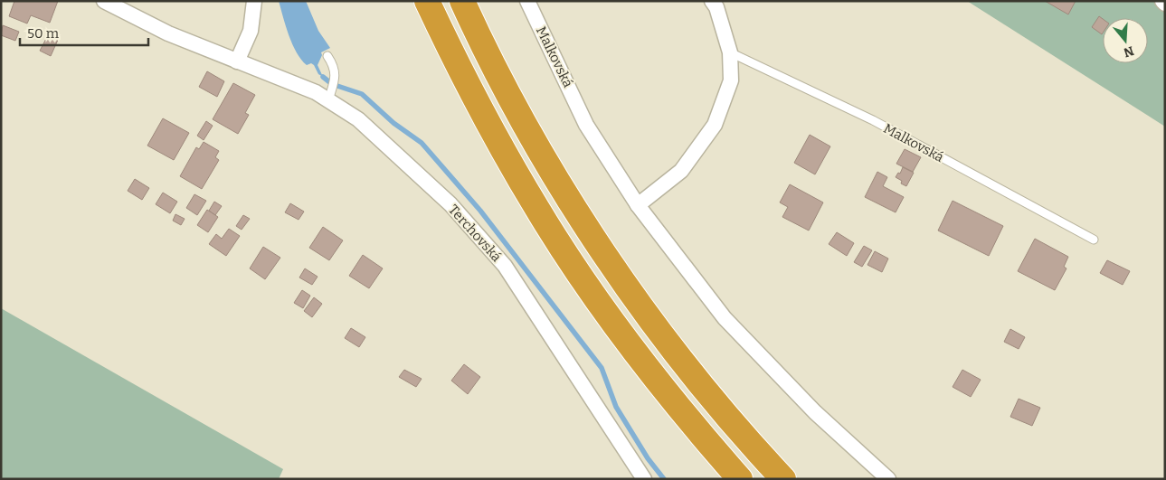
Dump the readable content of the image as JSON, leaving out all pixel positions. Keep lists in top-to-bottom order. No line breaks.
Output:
{"streets":{"street":["Malkovská","Terchovská"]},"scale_bar":"50 m","north":"bottom"}
